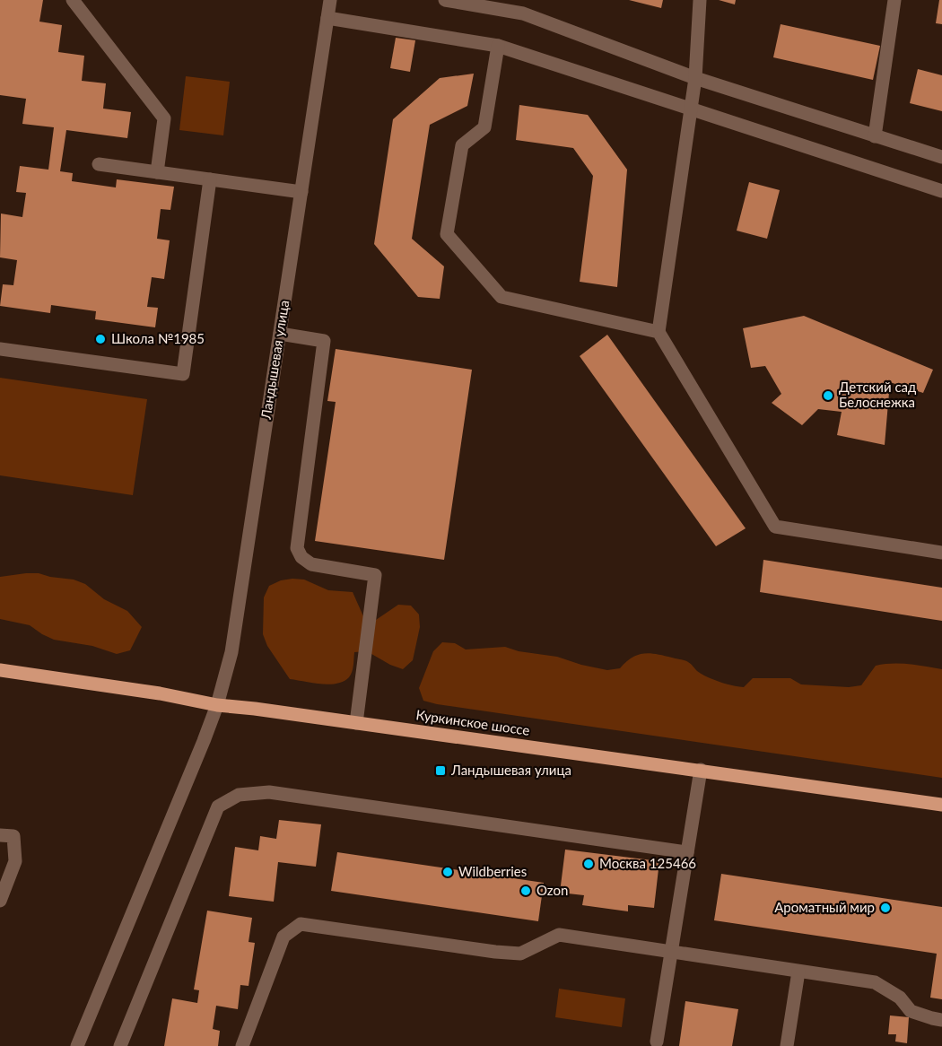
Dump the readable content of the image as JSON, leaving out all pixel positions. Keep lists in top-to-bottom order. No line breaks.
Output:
{"streets":{"main road":["Куркинское шоссе"],"street":["Ландышевая улица"]},"crossings":[["Ландышевая улица","Куркинское шоссе"]],"places":{"other":["Школа №1985","Детский сад Белоснежка","Москва 125466","Wildberries","Ozon","Ароматный мир"],"transit":["Ландышевая улица"]}}
